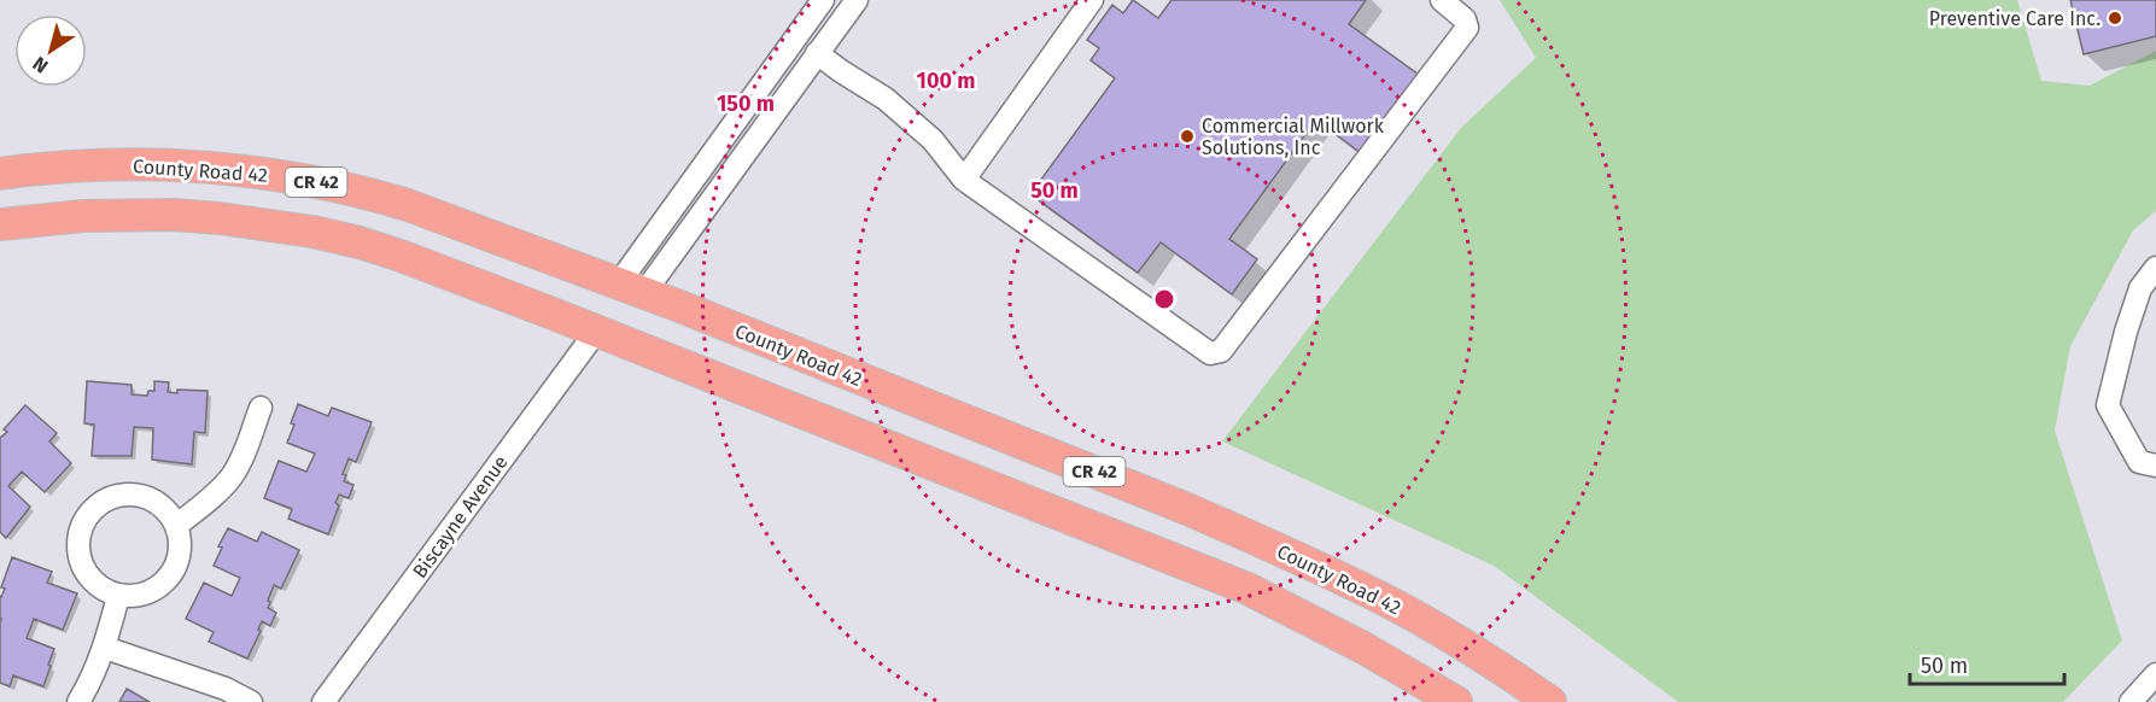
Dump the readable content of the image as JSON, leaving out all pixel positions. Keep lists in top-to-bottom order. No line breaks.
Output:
{"streets":{"highway":["County Road 42","CR 42"],"street":["Biscayne Avenue"]},"crossings":[["CR 42","Biscayne Avenue"]],"places":["Preventive Care Inc.","Commercial Millwork Solutions, Inc"],"scale_bar":"50 m","north":"bottom left","rings":["100 m","150 m","50 m"]}
